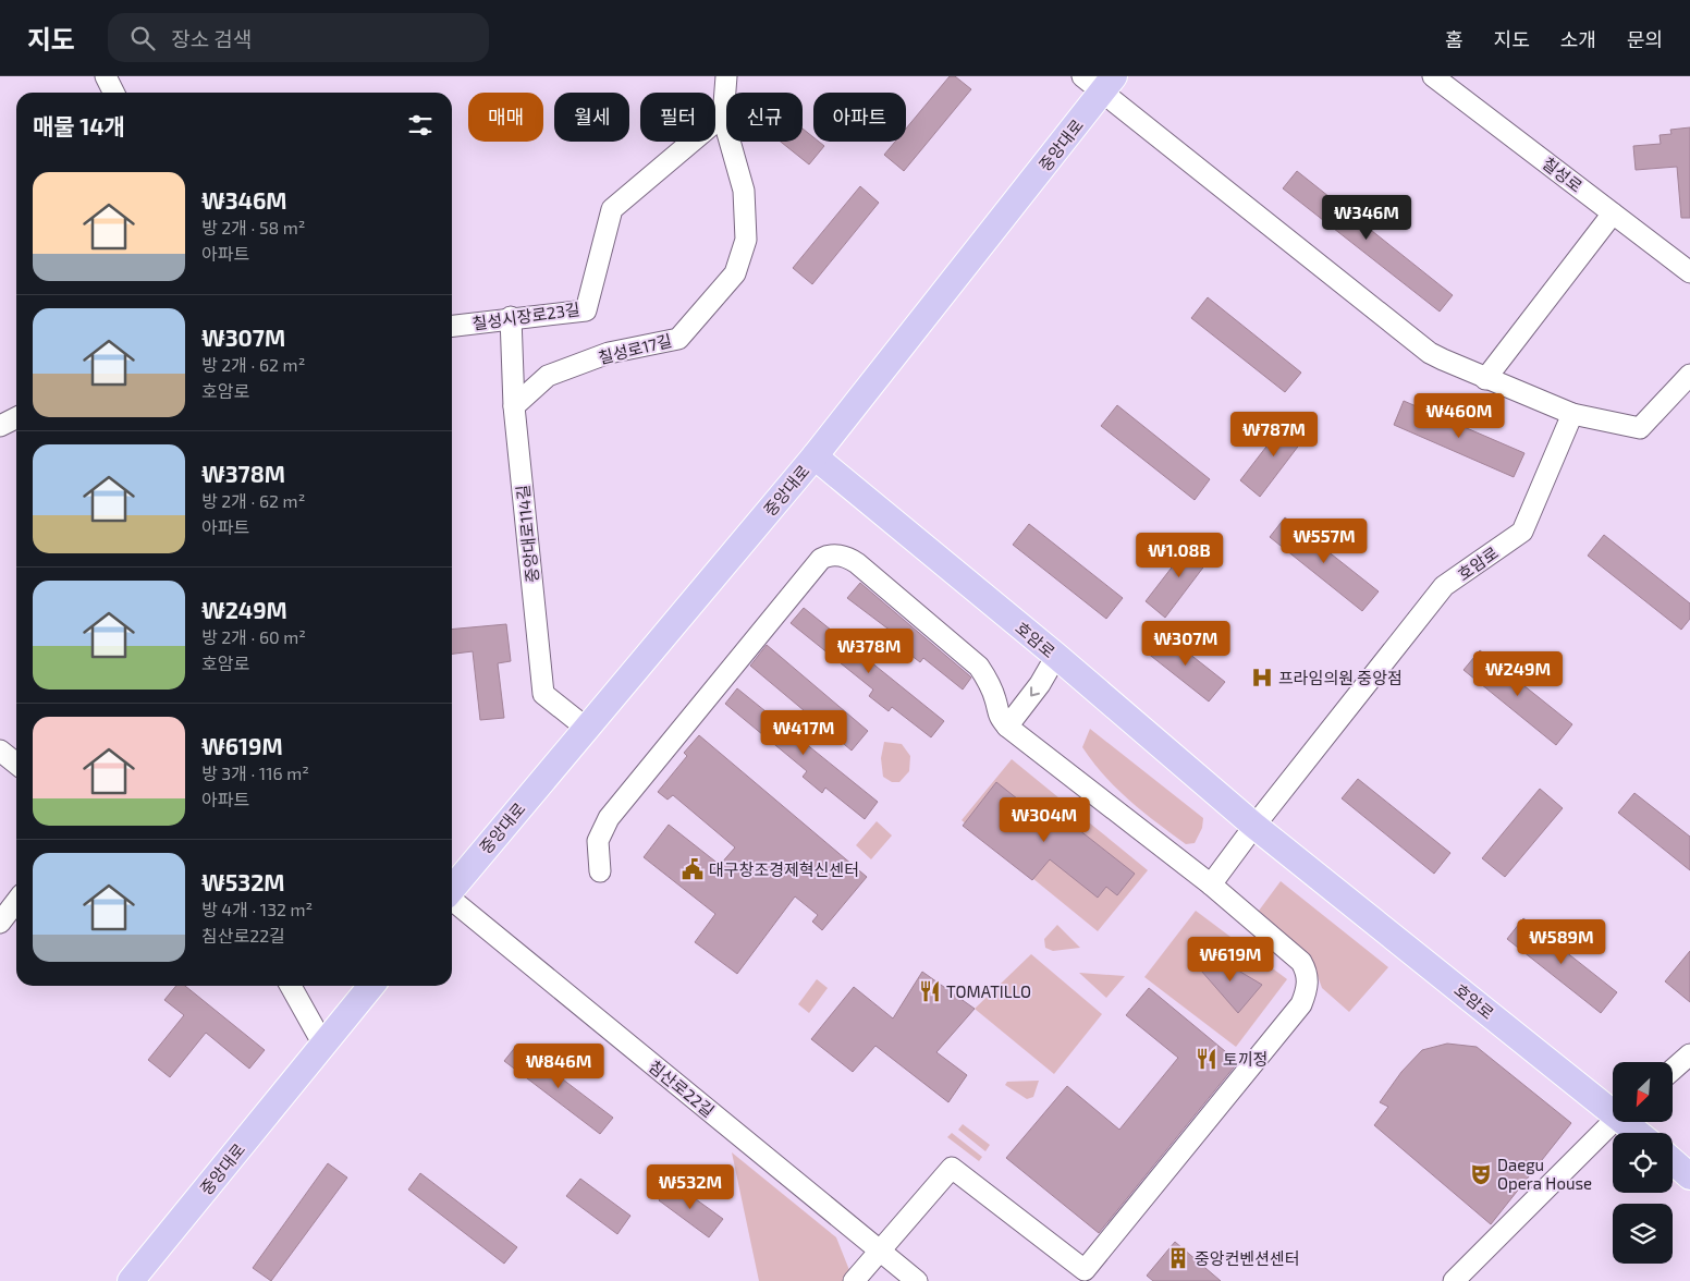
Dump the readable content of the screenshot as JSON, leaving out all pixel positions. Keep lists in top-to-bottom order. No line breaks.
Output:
{"streets":{"main road":["중앙대로","호암로"],"street":["칠성로","칠성시장로23길","칠성로17길","중앙대로114길","침산로22길"]},"crossings":[["중앙대로","중앙대로114길"],["중앙대로","호암로"],["칠성시장로23길","칠성로17길"],["칠성시장로23길","중앙대로114길"],["칠성로17길","중앙대로114길"]],"places":{"hospital":["프라임의원 중앙점"],"public building":["대구창조경제혁신센터"],"restaurant":["TOMATILLO","토끼정"],"theatre":["Daegu Opera House"],"building":["중앙컨벤션센터"]},"north":"bottom left","page":{"header":"지도","search":"장소 검색","nav":["홈","지도","소개","문의"],"chip":["매매","월세","필터","신규","아파트"],"heading":"매물 14개","list":[{"name":"₩346M","note":"방 2개 · 58 m² · 아파트"},{"name":"₩307M","note":"방 2개 · 62 m² · 호암로"},{"name":"₩378M","note":"방 2개 · 62 m² · 아파트"},{"name":"₩249M","note":"방 2개 · 60 m² · 호암로"},{"name":"₩619M","note":"방 3개 · 116 m² · 아파트"},{"name":"₩532M","note":"방 4개 · 132 m² · 침산로22길"}],"price":["₩346M","₩460M","₩787M","₩557M","₩1.08B","₩307M","₩378M","₩249M","₩417M","₩304M","₩589M","₩619M","₩846M","₩532M"]}}
